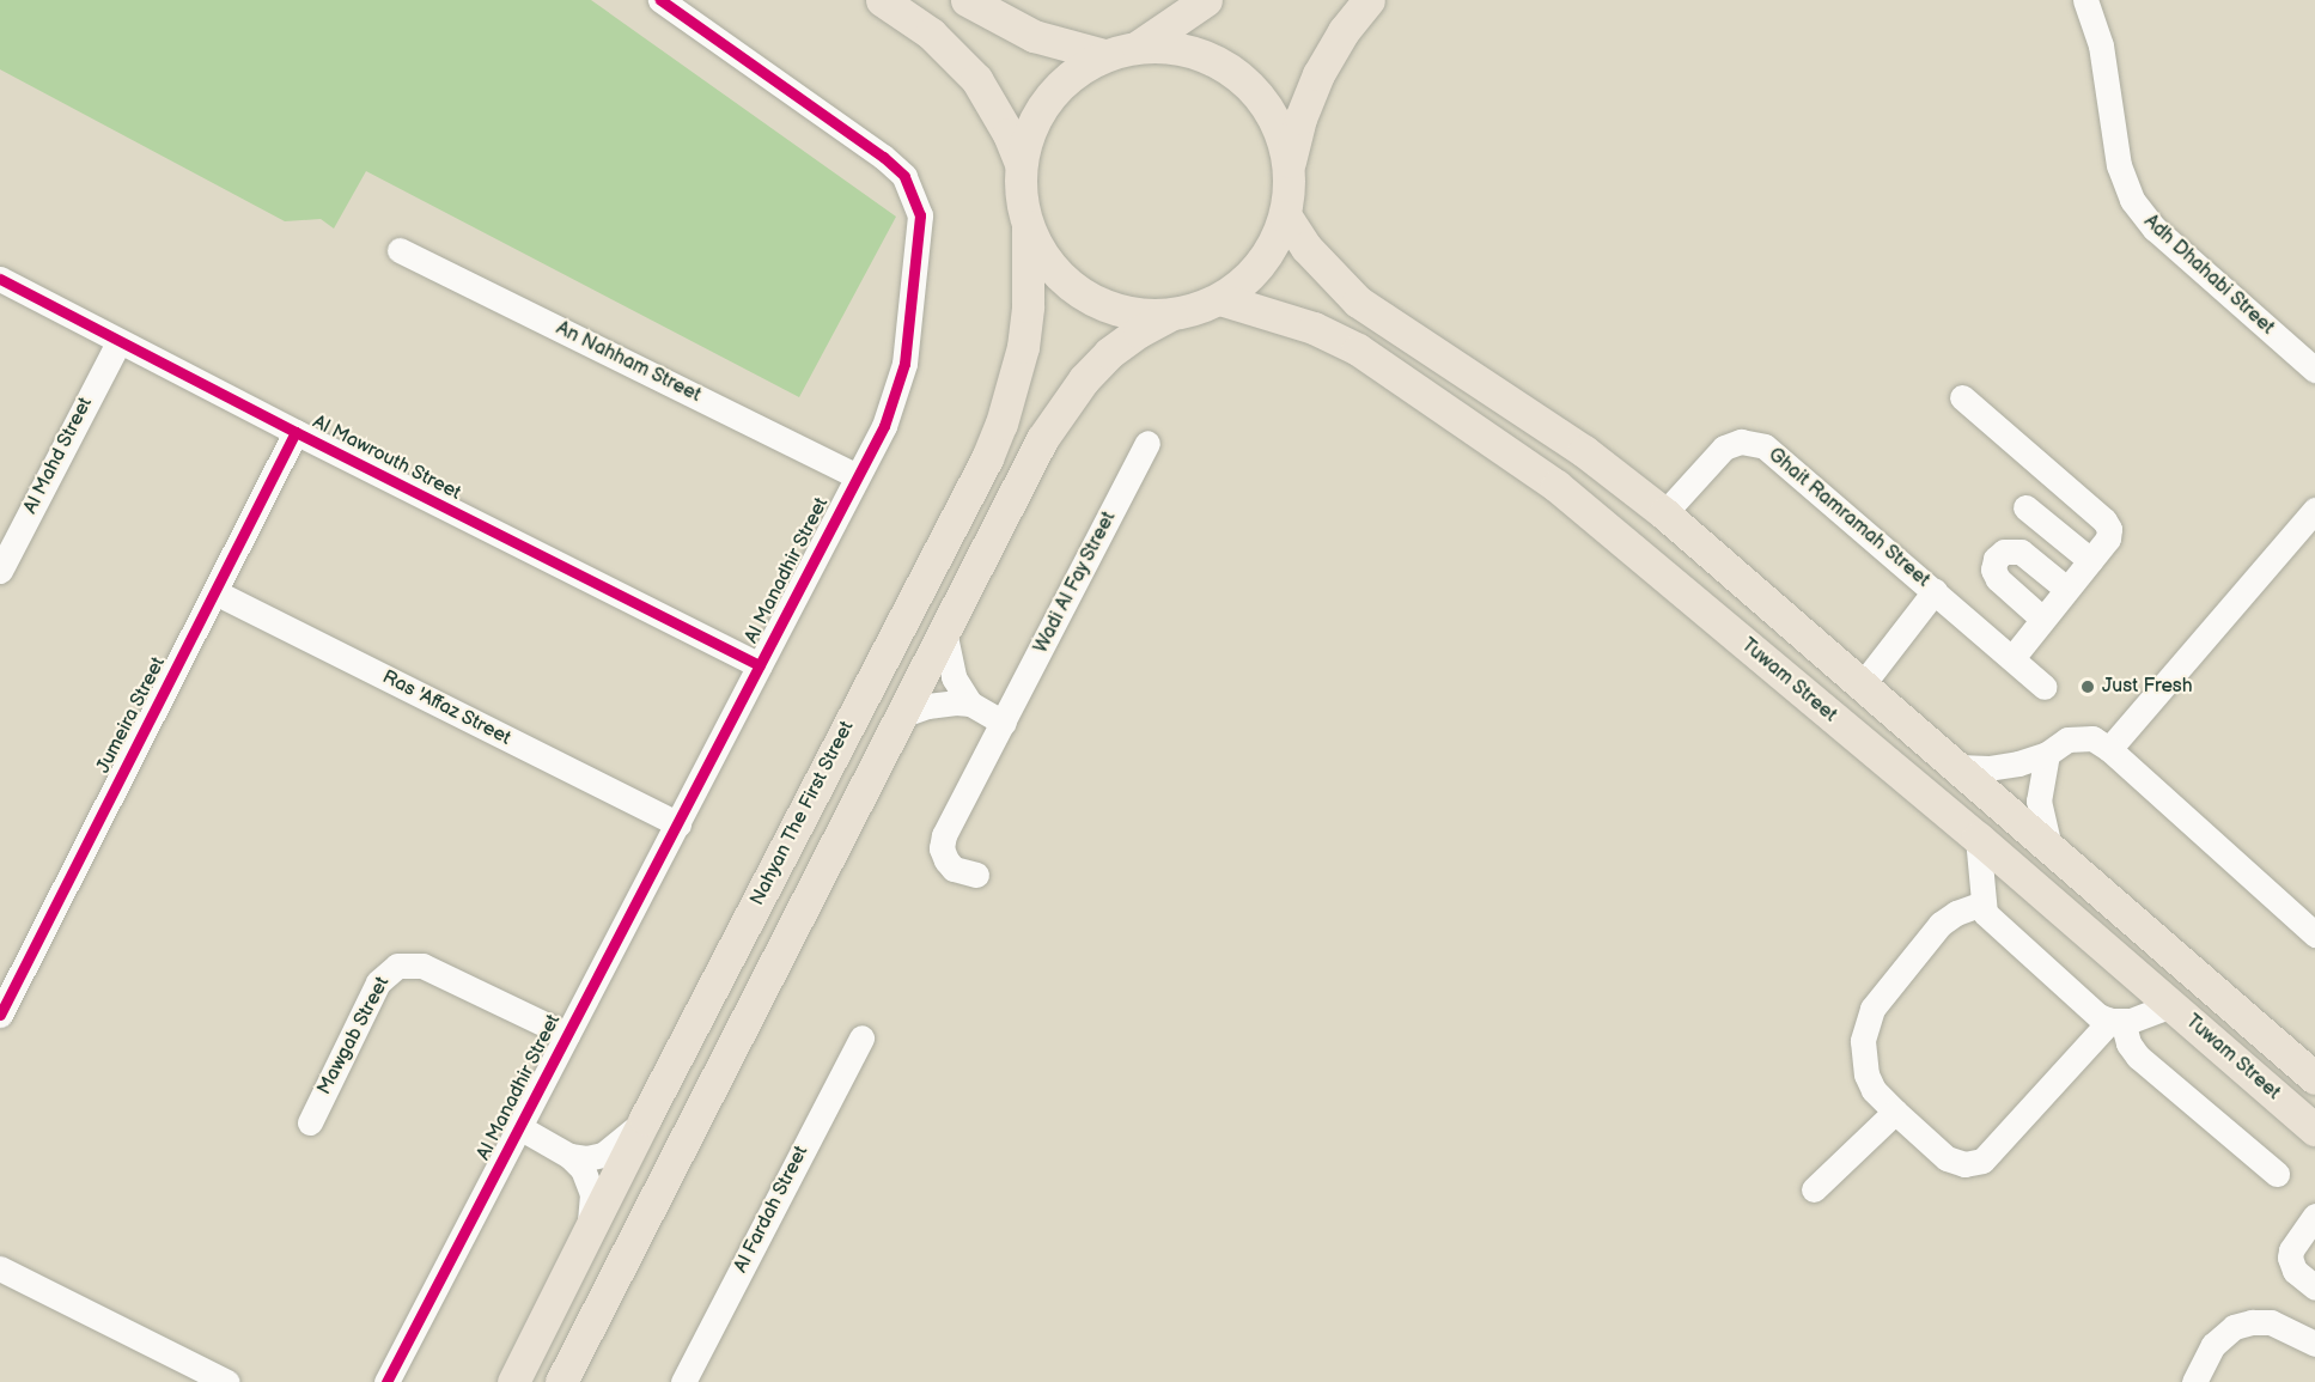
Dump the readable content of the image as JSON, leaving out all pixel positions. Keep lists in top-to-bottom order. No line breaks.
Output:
{"streets":{"main road":["Tuwam Street","Nahyan The First Street"],"street":["Adh Dhahabi Street","An Nahham Street","Al Mahd Street","Al Mawrouth Street","Ghait Ramramah Street","Al Manadhir Street","Wadi Al Fay Street","Ras 'Affaz Street","Jumeira Street","Mawgab Street","Al Fardah Street"]},"crossings":[["An Nahham Street","Al Manadhir Street"],["Al Mahd Street","Al Mawrouth Street"],["Al Mawrouth Street","Al Manadhir Street"],["Al Mawrouth Street","Jumeira Street"],["Ghait Ramramah Street","Tuwam Street"],["Al Manadhir Street","Ras 'Affaz Street"],["Al Manadhir Street","Nahyan The First Street"],["Al Manadhir Street","Mawgab Street"],["Ras 'Affaz Street","Jumeira Street"]],"places":["Just Fresh"]}
